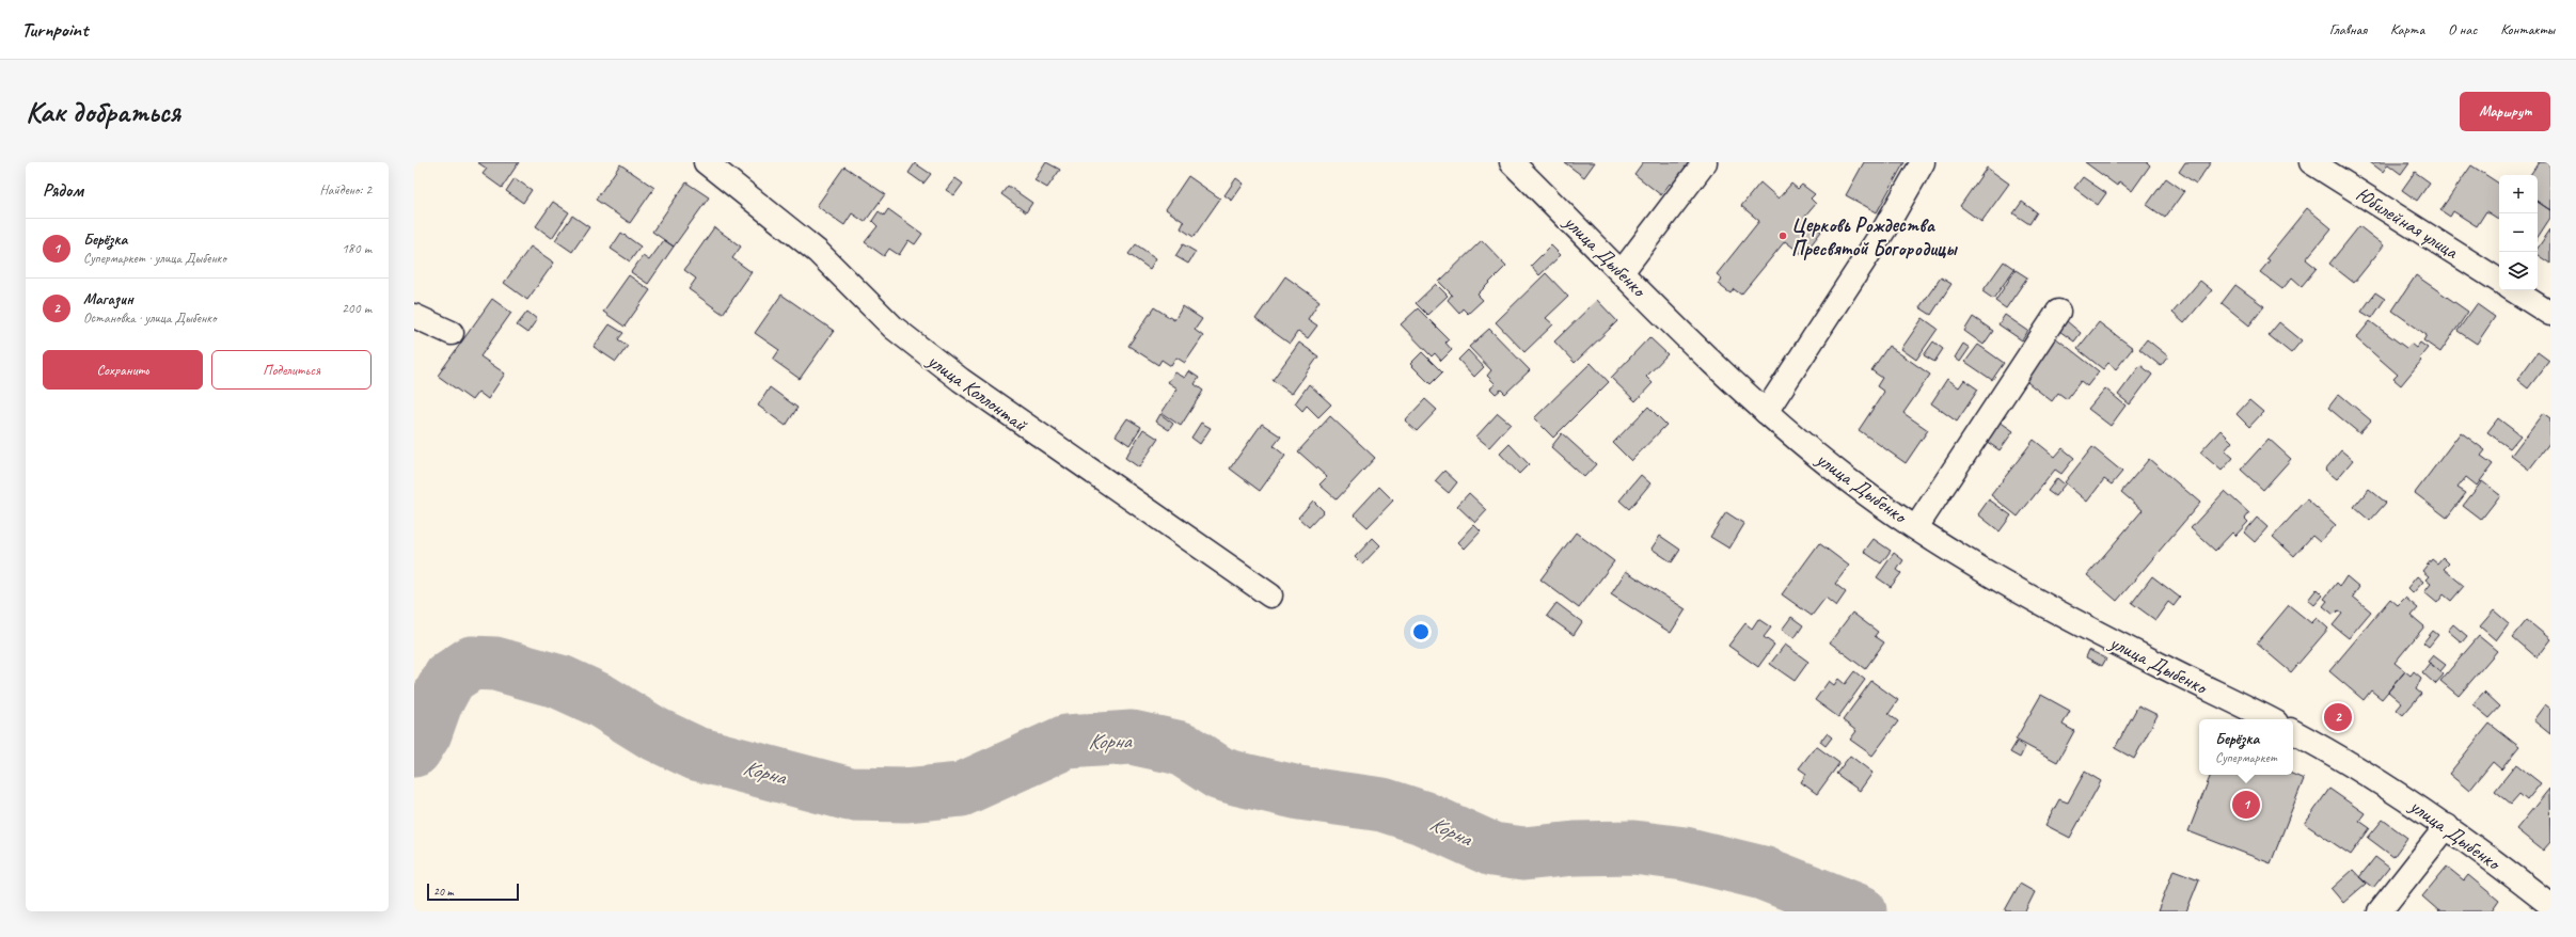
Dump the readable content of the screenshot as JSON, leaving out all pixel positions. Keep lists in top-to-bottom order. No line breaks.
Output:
{"streets":{"street":["Юбилейная улица","улица Дыбенко","улица Коллонтай"]},"water":["Корна"],"places":["Церковь Рождества Пресвятой Богородицы"],"scale_bar":"20 m","page":{"header":"Turnpoint","nav":["Главная","Карта","О нас","Контакты"],"buttons":["Маршрут",["Сохранить","Поделиться"]],"title":"Как добраться","heading":["Рядом","Найдено: 2"],"map_buttons":["+","−"],"list":[{"mark":"1","name":"Берёзка","note":"Супермаркет · улица Дыбенко","value":"180 m"},{"mark":"2","name":"Магазин","note":"Остановка · улица Дыбенко","value":"200 m"}],"pins":["2","1"],"popup":["Берёзка","Супермаркет"],"scale":"20 m"}}
